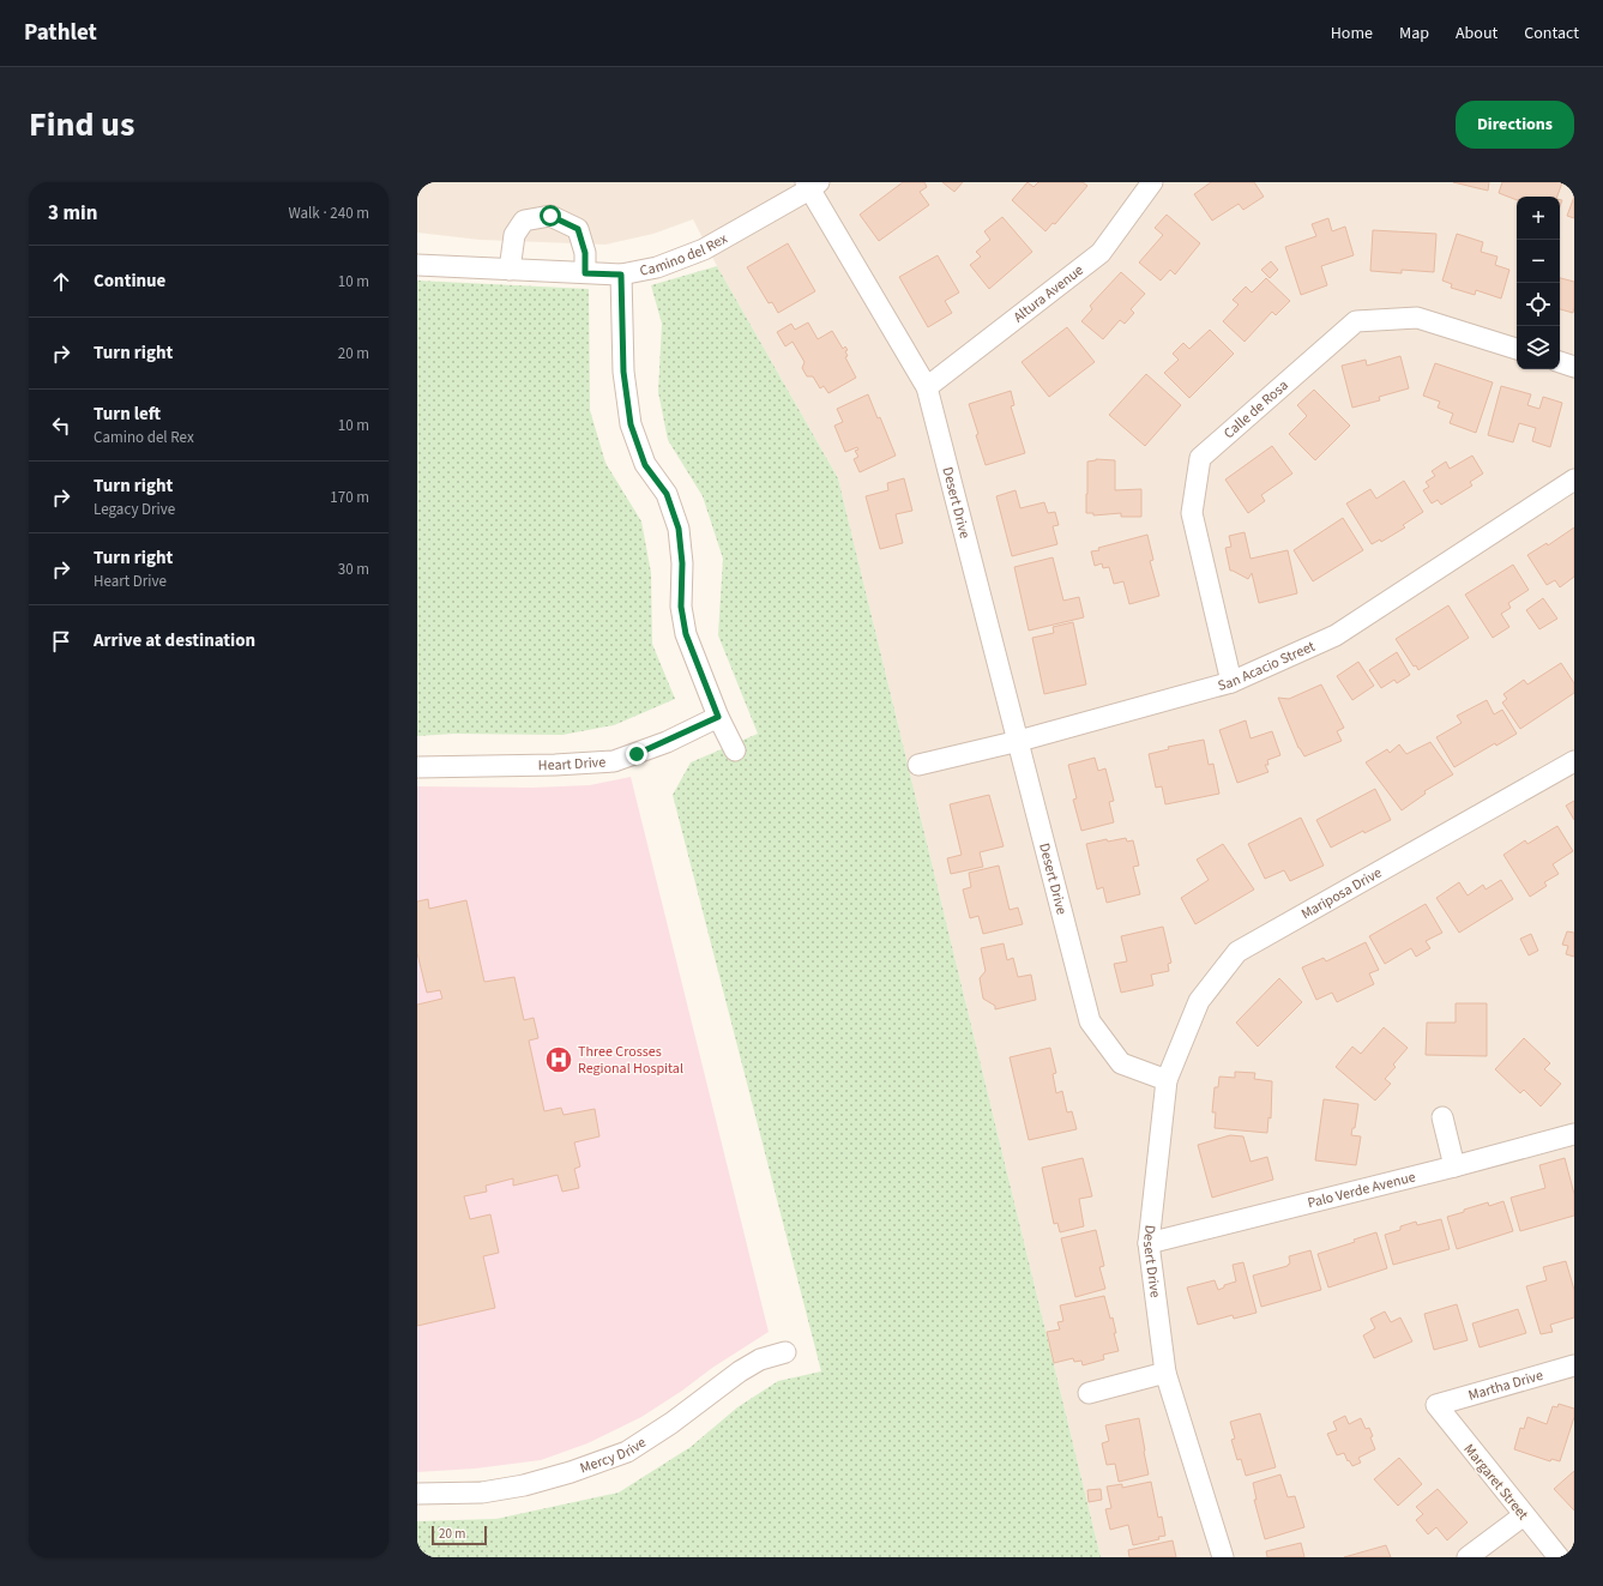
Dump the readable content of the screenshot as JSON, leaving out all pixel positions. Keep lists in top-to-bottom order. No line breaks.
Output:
{"streets":{"street":["Camino del Rex","Altura Avenue","Calle de Rosa","Desert Drive","San Acacio Street","Heart Drive","Mariposa Drive","Palo Verde Avenue","Martha Drive","Mercy Drive","Margaret Street"]},"crossings":[["Camino del Rex","Desert Drive"],["Altura Avenue","Desert Drive"],["Calle de Rosa","San Acacio Street"],["Desert Drive","San Acacio Street"],["Desert Drive","Mariposa Drive"],["Desert Drive","Palo Verde Avenue"],["Martha Drive","Margaret Street"]],"places":{"hospital":["Three Crosses Regional Hospital"]},"scale_bar":"20 m","page":{"header":"Pathlet","nav":["Home","Map","About","Contact"],"title":"Find us","buttons":"Directions","heading":["3 min","Walk · 240 m"],"map_buttons":["+","−"],"list":[["Continue","10 m"],["Turn right","20 m"],["Turn left","Camino del Rex","10 m"],["Turn right","Legacy Drive","170 m"],["Turn right","Heart Drive","30 m"],"Arrive at destination"],"scale":"20 m"}}
